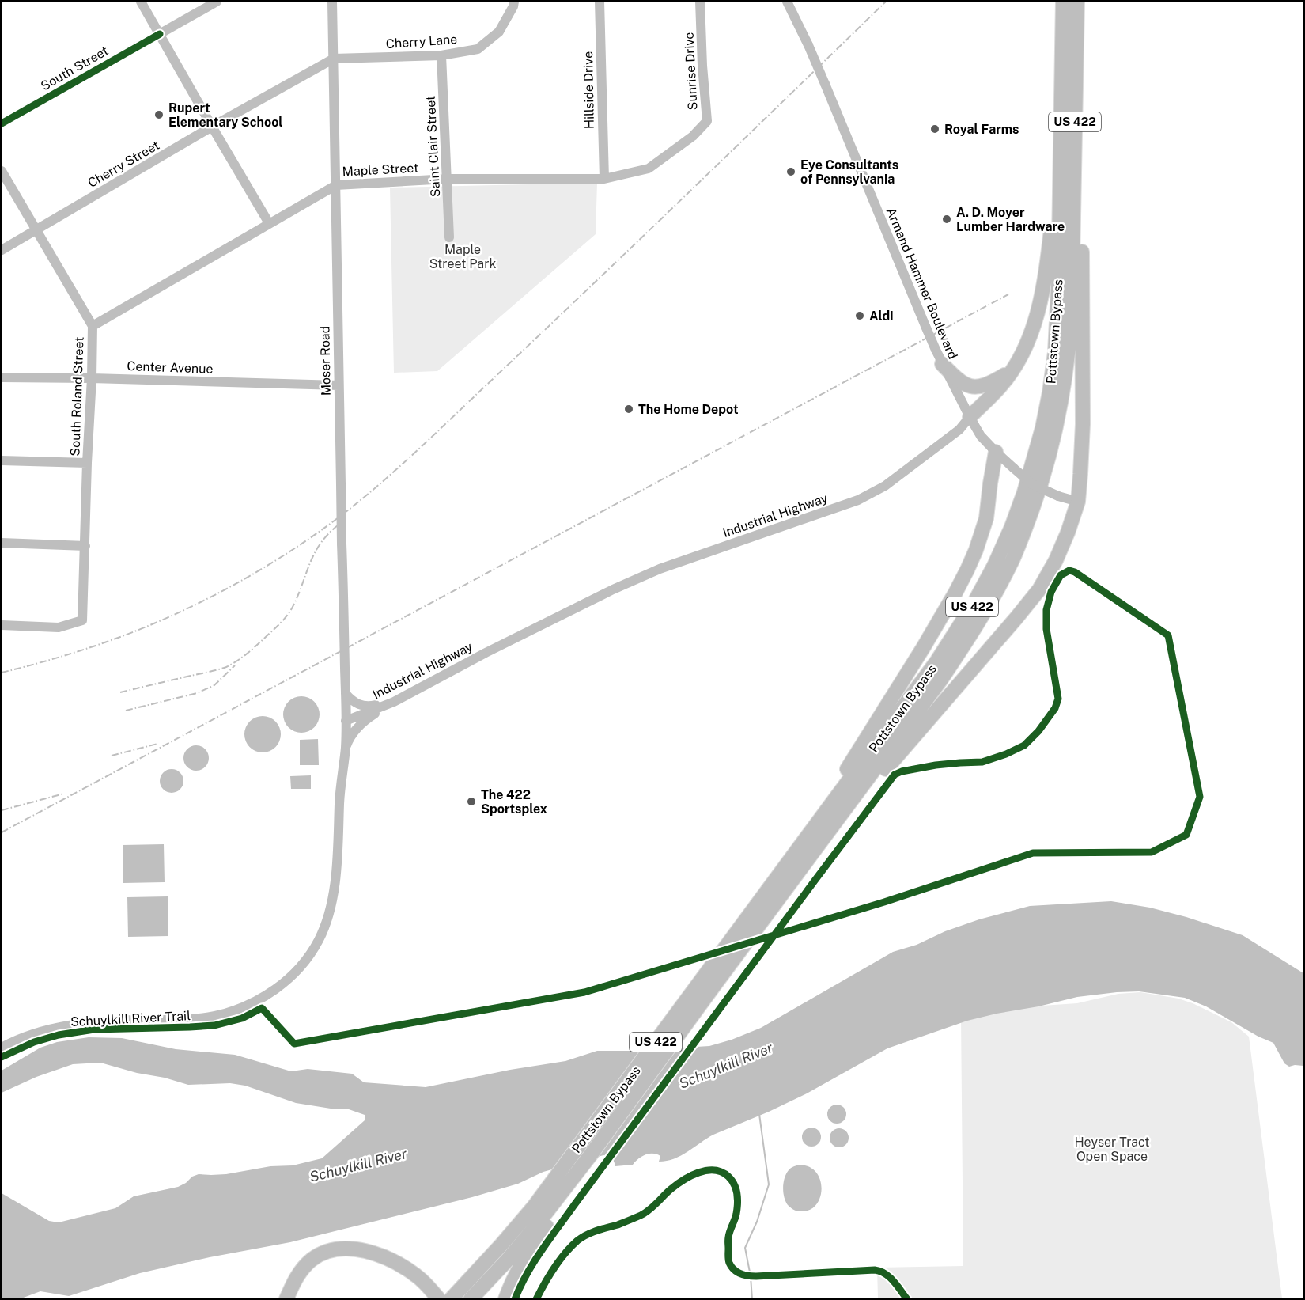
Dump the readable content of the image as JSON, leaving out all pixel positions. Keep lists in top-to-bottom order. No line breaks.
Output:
{"streets":{"highway":["US 422","Pottstown Bypass"],"street":["Cherry Lane","South Street","Sunrise Drive","Hillside Drive","Saint Clair Street","Cherry Street","Maple Street","Armand Hammer Boulevard","Moser Road","Center Avenue","South Roland Street","Industrial Highway"],"cycle path":["Schuylkill River Trail"]},"crossings":[["Cherry Lane","Saint Clair Street"],["Cherry Lane","Cherry Street"],["Cherry Lane","Moser Road"],["Sunrise Drive","Maple Street"],["Hillside Drive","Maple Street"],["US 422","Pottstown Bypass"],["Saint Clair Street","Maple Street"],["Cherry Street","Moser Road"],["Cherry Street","South Roland Street"],["Maple Street","Moser Road"],["Maple Street","South Roland Street"],["Armand Hammer Boulevard","Industrial Highway"],["Moser Road","Center Avenue"],["Moser Road","Industrial Highway"],["Center Avenue","South Roland Street"]],"water":["Schuylkill River"],"parks":["Maple Street Park","Heyser Tract Open Space"],"places":["Rupert Elementary School","Royal Farms","Eye Consultants of Pennsylvania","A. D. Moyer Lumber Hardware","Aldi","The Home Depot","The 422 Sportsplex"]}
